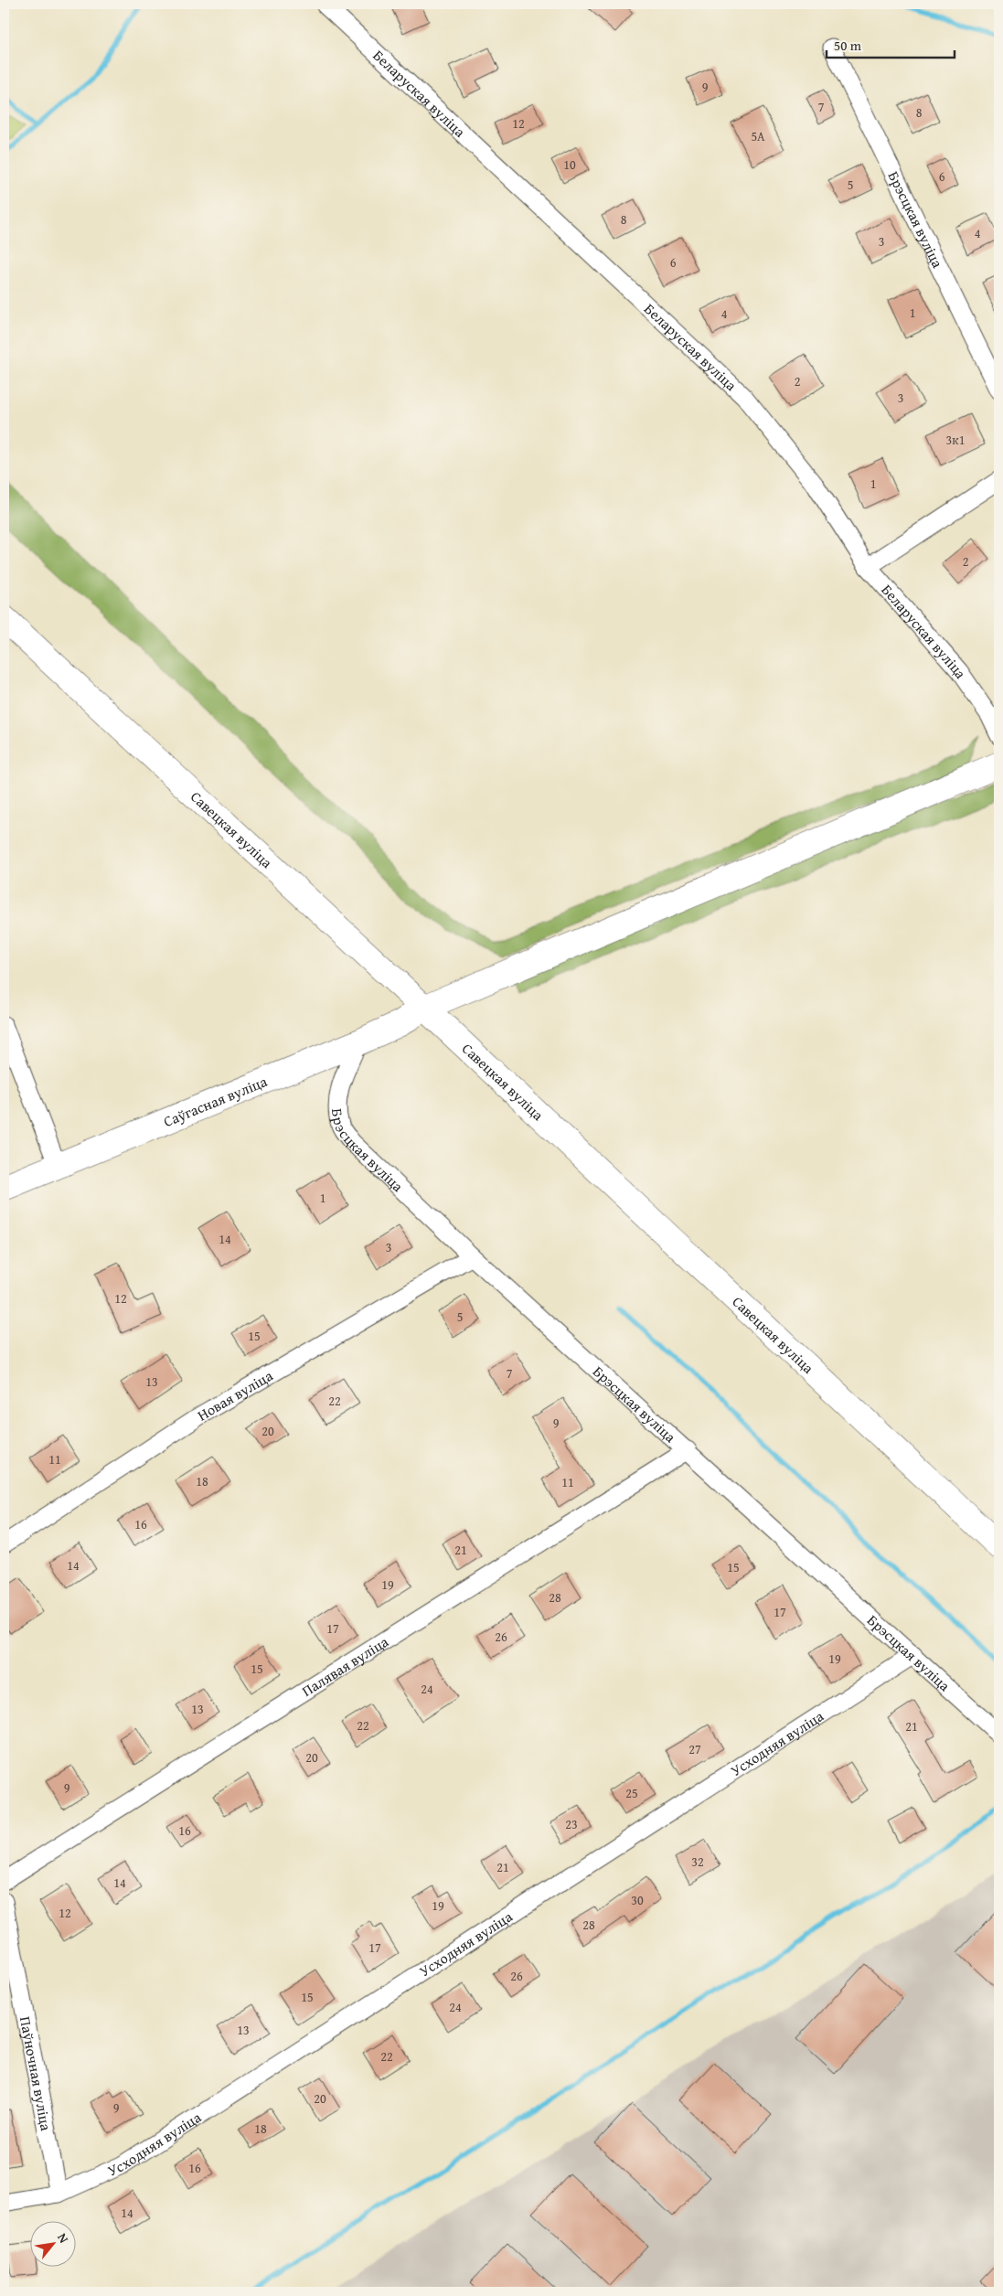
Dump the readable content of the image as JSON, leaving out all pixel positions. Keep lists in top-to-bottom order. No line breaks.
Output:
{"streets":{"main road":["Савецкая вуліца","Саўгасная вуліца"],"street":["Беларуская вуліца","Брэсцкая вуліца","Новая вуліца","Палявая вуліца","Усходняя вуліца","Паўночная вуліца"]},"crossings":[["Брэсцкая вуліца","Саўгасная вуліца"],["Брэсцкая вуліца","Новая вуліца"],["Брэсцкая вуліца","Палявая вуліца"],["Брэсцкая вуліца","Усходняя вуліца"],["Савецкая вуліца","Саўгасная вуліца"],["Усходняя вуліца","Паўночная вуліца"]],"house_numbers":["9","7","8","12","5А","10","6","5","8","4","3","6","1","4","2","3","3к1","1","2","1","14","3","12","5","15","7","13","22","9","20","11","18","11","16","21","14","15","19","28","17","17","26","19","15","24","13","22","21","27","20","9","25","23","16","32","21","14","30","19","12","28","17","26","15","24","13","22","20","9","18","16","14"],"scale_bar":"50 m","north":"top right"}
